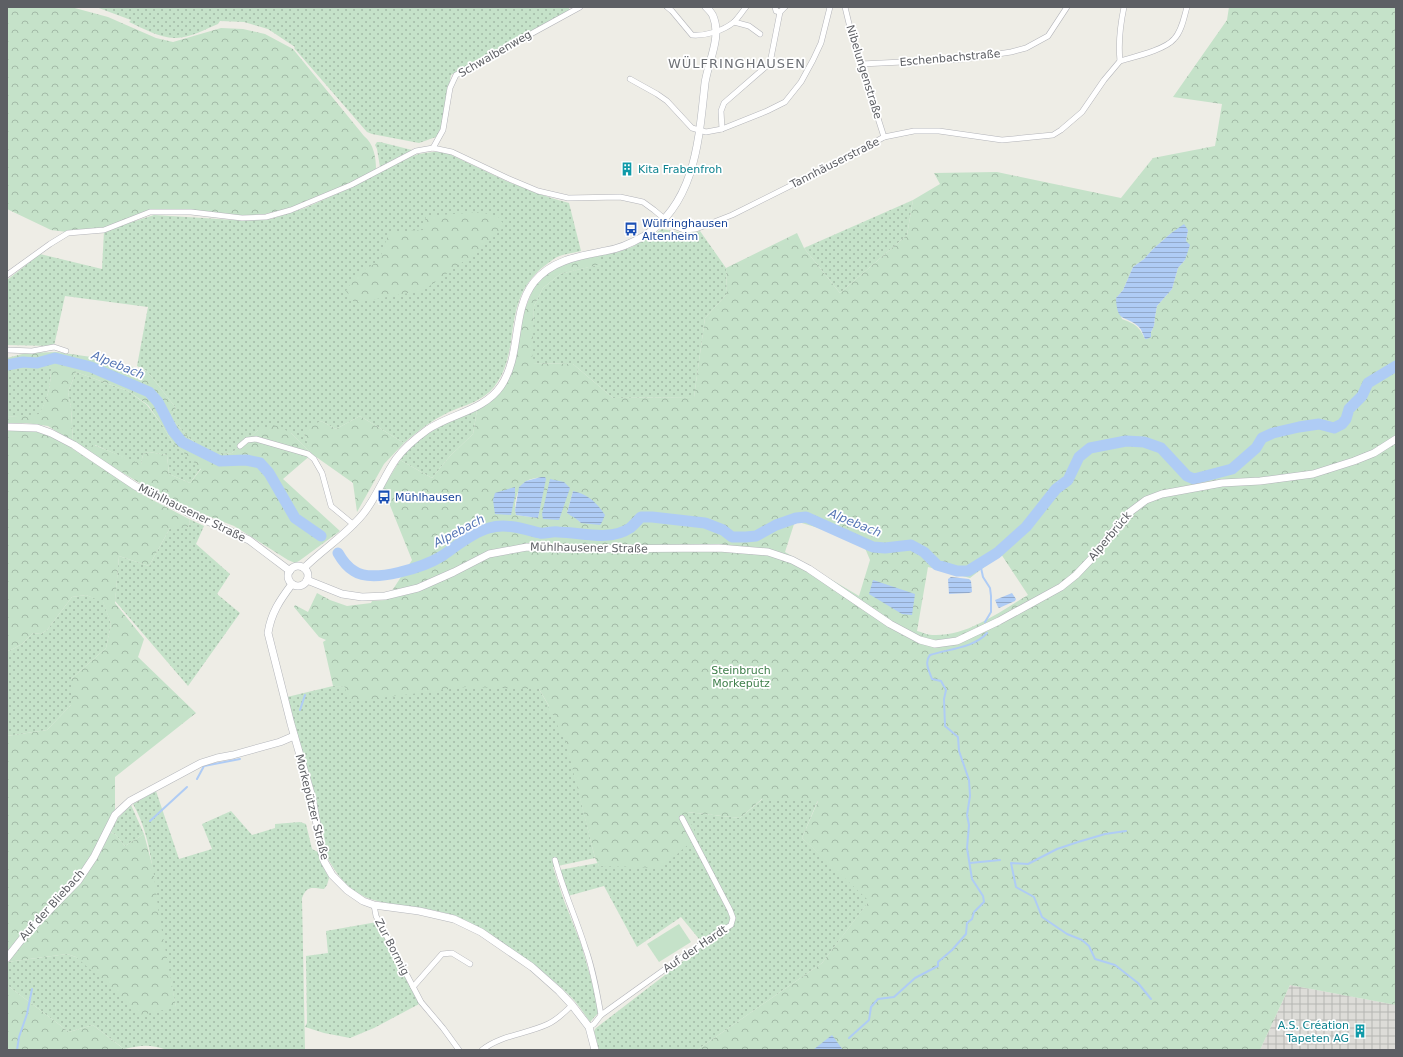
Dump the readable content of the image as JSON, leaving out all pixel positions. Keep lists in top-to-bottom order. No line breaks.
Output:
{"streets":{"street":["Schwalbenweg","Eschenbachstraße","Nibelungenstraße","Tannhäuserstraße","Mühlhausener Straße","Alperbrück","Morkepützer Straße","Auf der Bliebach","Zur Bormig","Auf der Hardt"]},"crossings":[["Schwalbenweg","Tannhäuserstraße"],["Eschenbachstraße","Nibelungenstraße"],["Nibelungenstraße","Tannhäuserstraße"],["Mühlhausener Straße","Alperbrück"],["Mühlhausener Straße","Morkepützer Straße"],["Morkepützer Straße","Auf der Bliebach"],["Morkepützer Straße","Zur Bormig"],["Morkepützer Straße","Auf der Hardt"]],"districts":["WÜLFRINGHAUSEN"],"water":["Alpebach"],"parks":["Steinbruch Morkepütz"],"places":{"building":["Kita Frabenfroh","A.S. Création Tapeten AG"],"bus stop":["Wülfringhausen Altenheim","Mühlhausen"]}}
